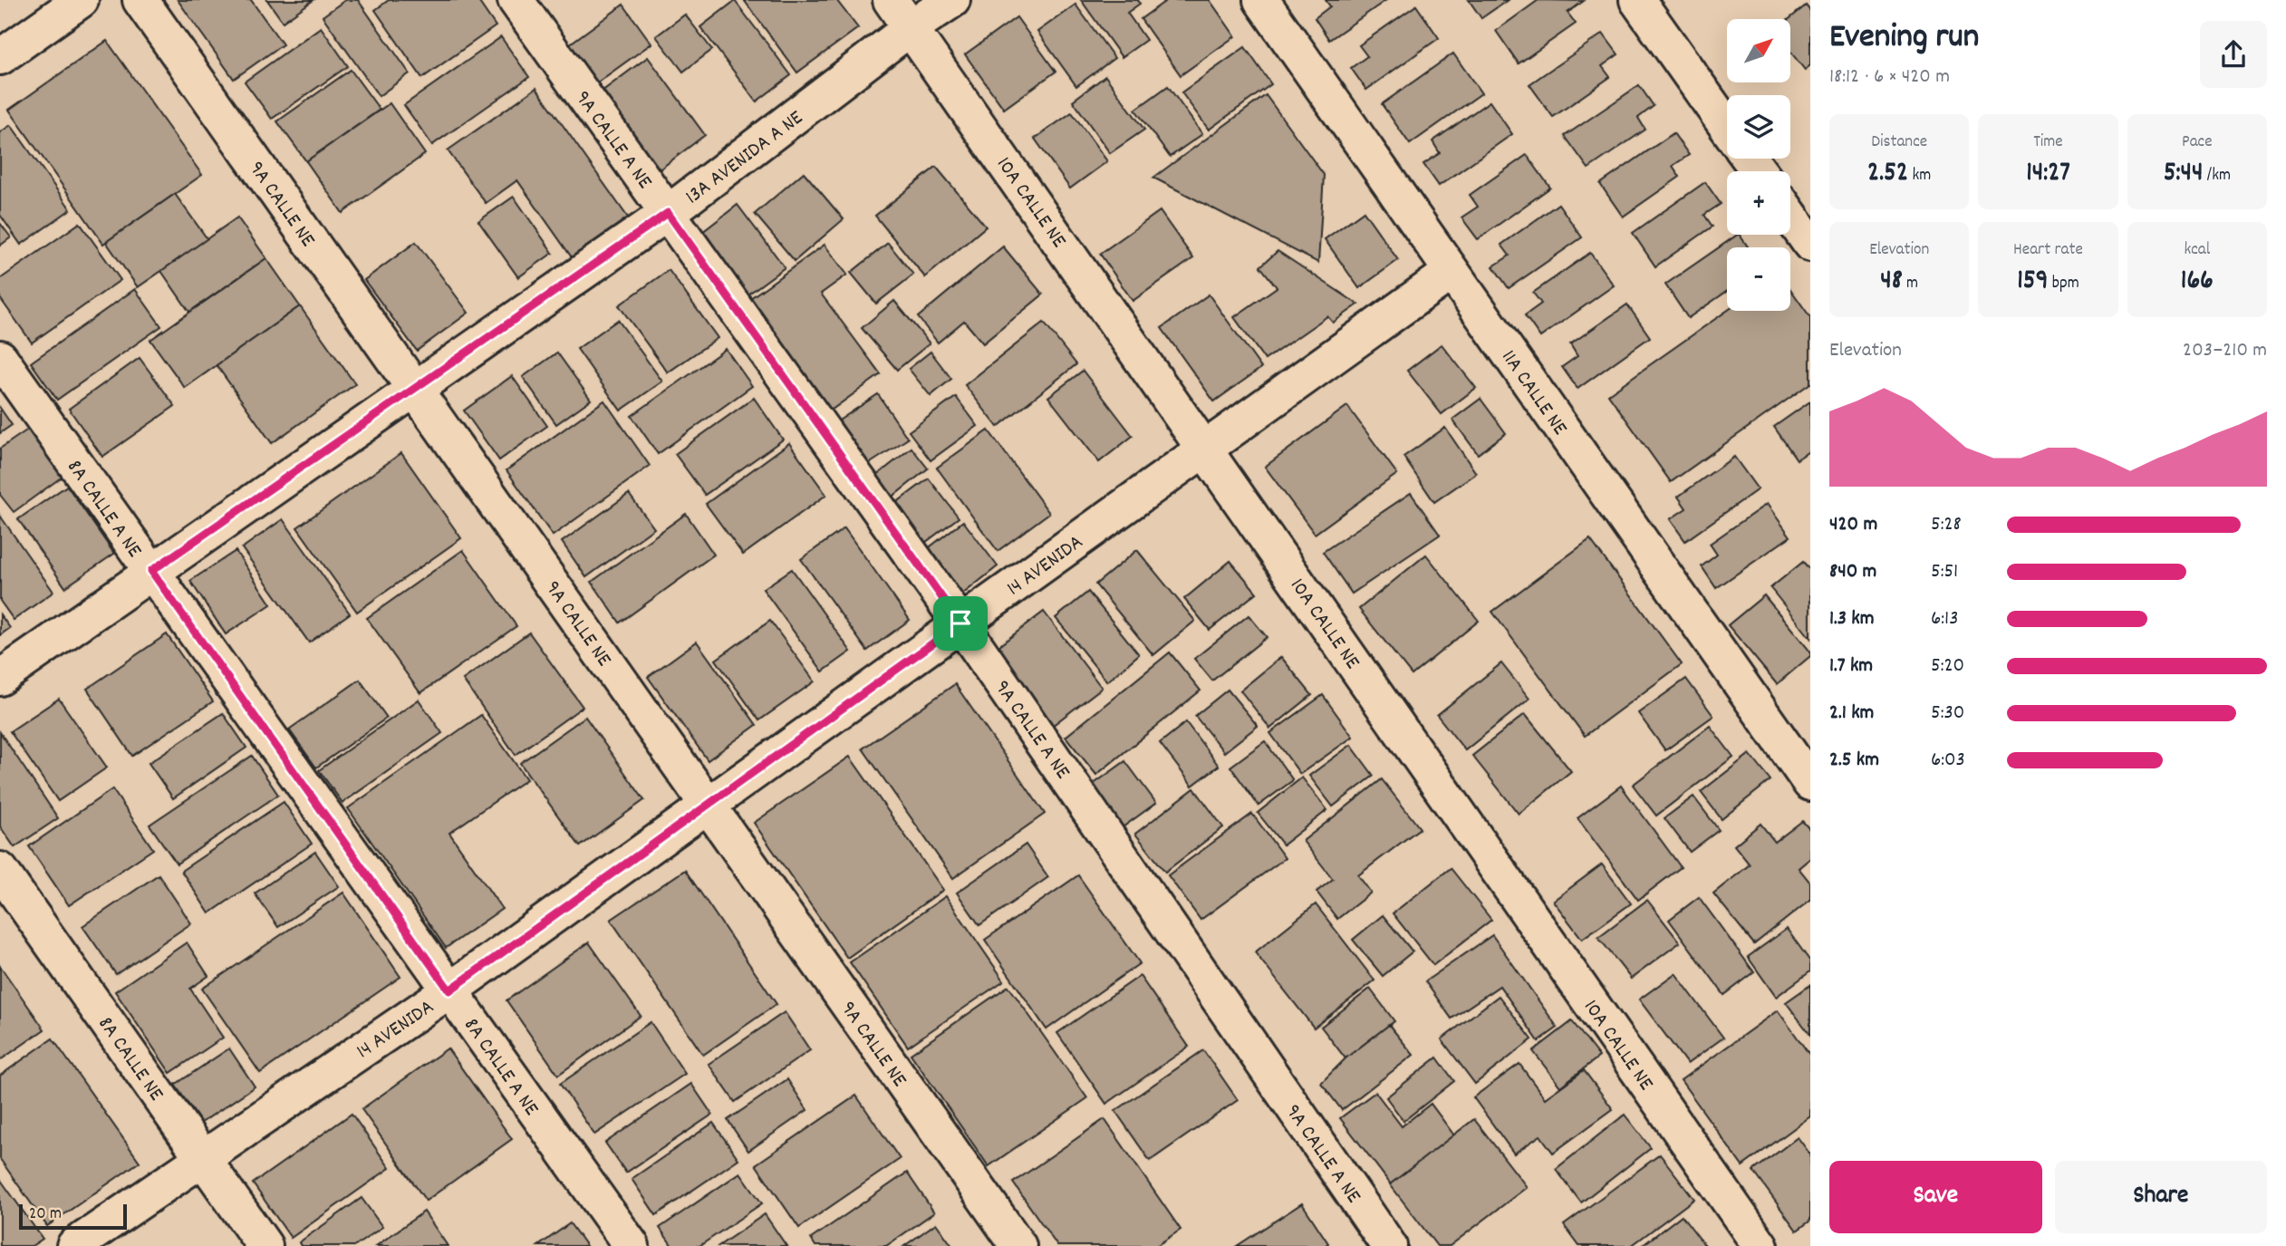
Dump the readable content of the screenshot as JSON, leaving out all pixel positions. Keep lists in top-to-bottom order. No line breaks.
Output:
{"streets":{"street":["9A CALLE A NE","13A AVENIDA A NE","10A CALLE NE","9A CALLE NE","11A CALLE NE","8A CALLE A NE","14 AVENIDA","8A CALLE NE"]},"crossings":[["9A CALLE A NE","13A AVENIDA A NE"],["9A CALLE A NE","14 AVENIDA"],["13A AVENIDA A NE","10A CALLE NE"],["13A AVENIDA A NE","9A CALLE NE"],["13A AVENIDA A NE","8A CALLE A NE"],["10A CALLE NE","14 AVENIDA"],["9A CALLE NE","14 AVENIDA"],["11A CALLE NE","14 AVENIDA"],["8A CALLE A NE","14 AVENIDA"],["14 AVENIDA","8A CALLE NE"]],"scale_bar":"20 m","north":"top right","page":{"heading":["Evening run","18:12 · 6 × 420 m"],"map_buttons":["+","−"],"stats":[["Distance","2.52 km"],["Time","14:27"],["Pace","5:44 /km"],["Elevation","48 m"],["Heart rate","159 bpm"],["kcal","166"]],"chart":["Elevation","203–210 m"],"list":[{"name":"420 m","note":"5:28"},{"name":"840 m","note":"5:51"},{"name":"1.3 km","note":"6:13"},{"name":"1.7 km","note":"5:20"},{"name":"2.1 km","note":"5:30"},{"name":"2.5 km","note":"6:03"}],"buttons":["Save","Share"],"scale":"20 m"}}
